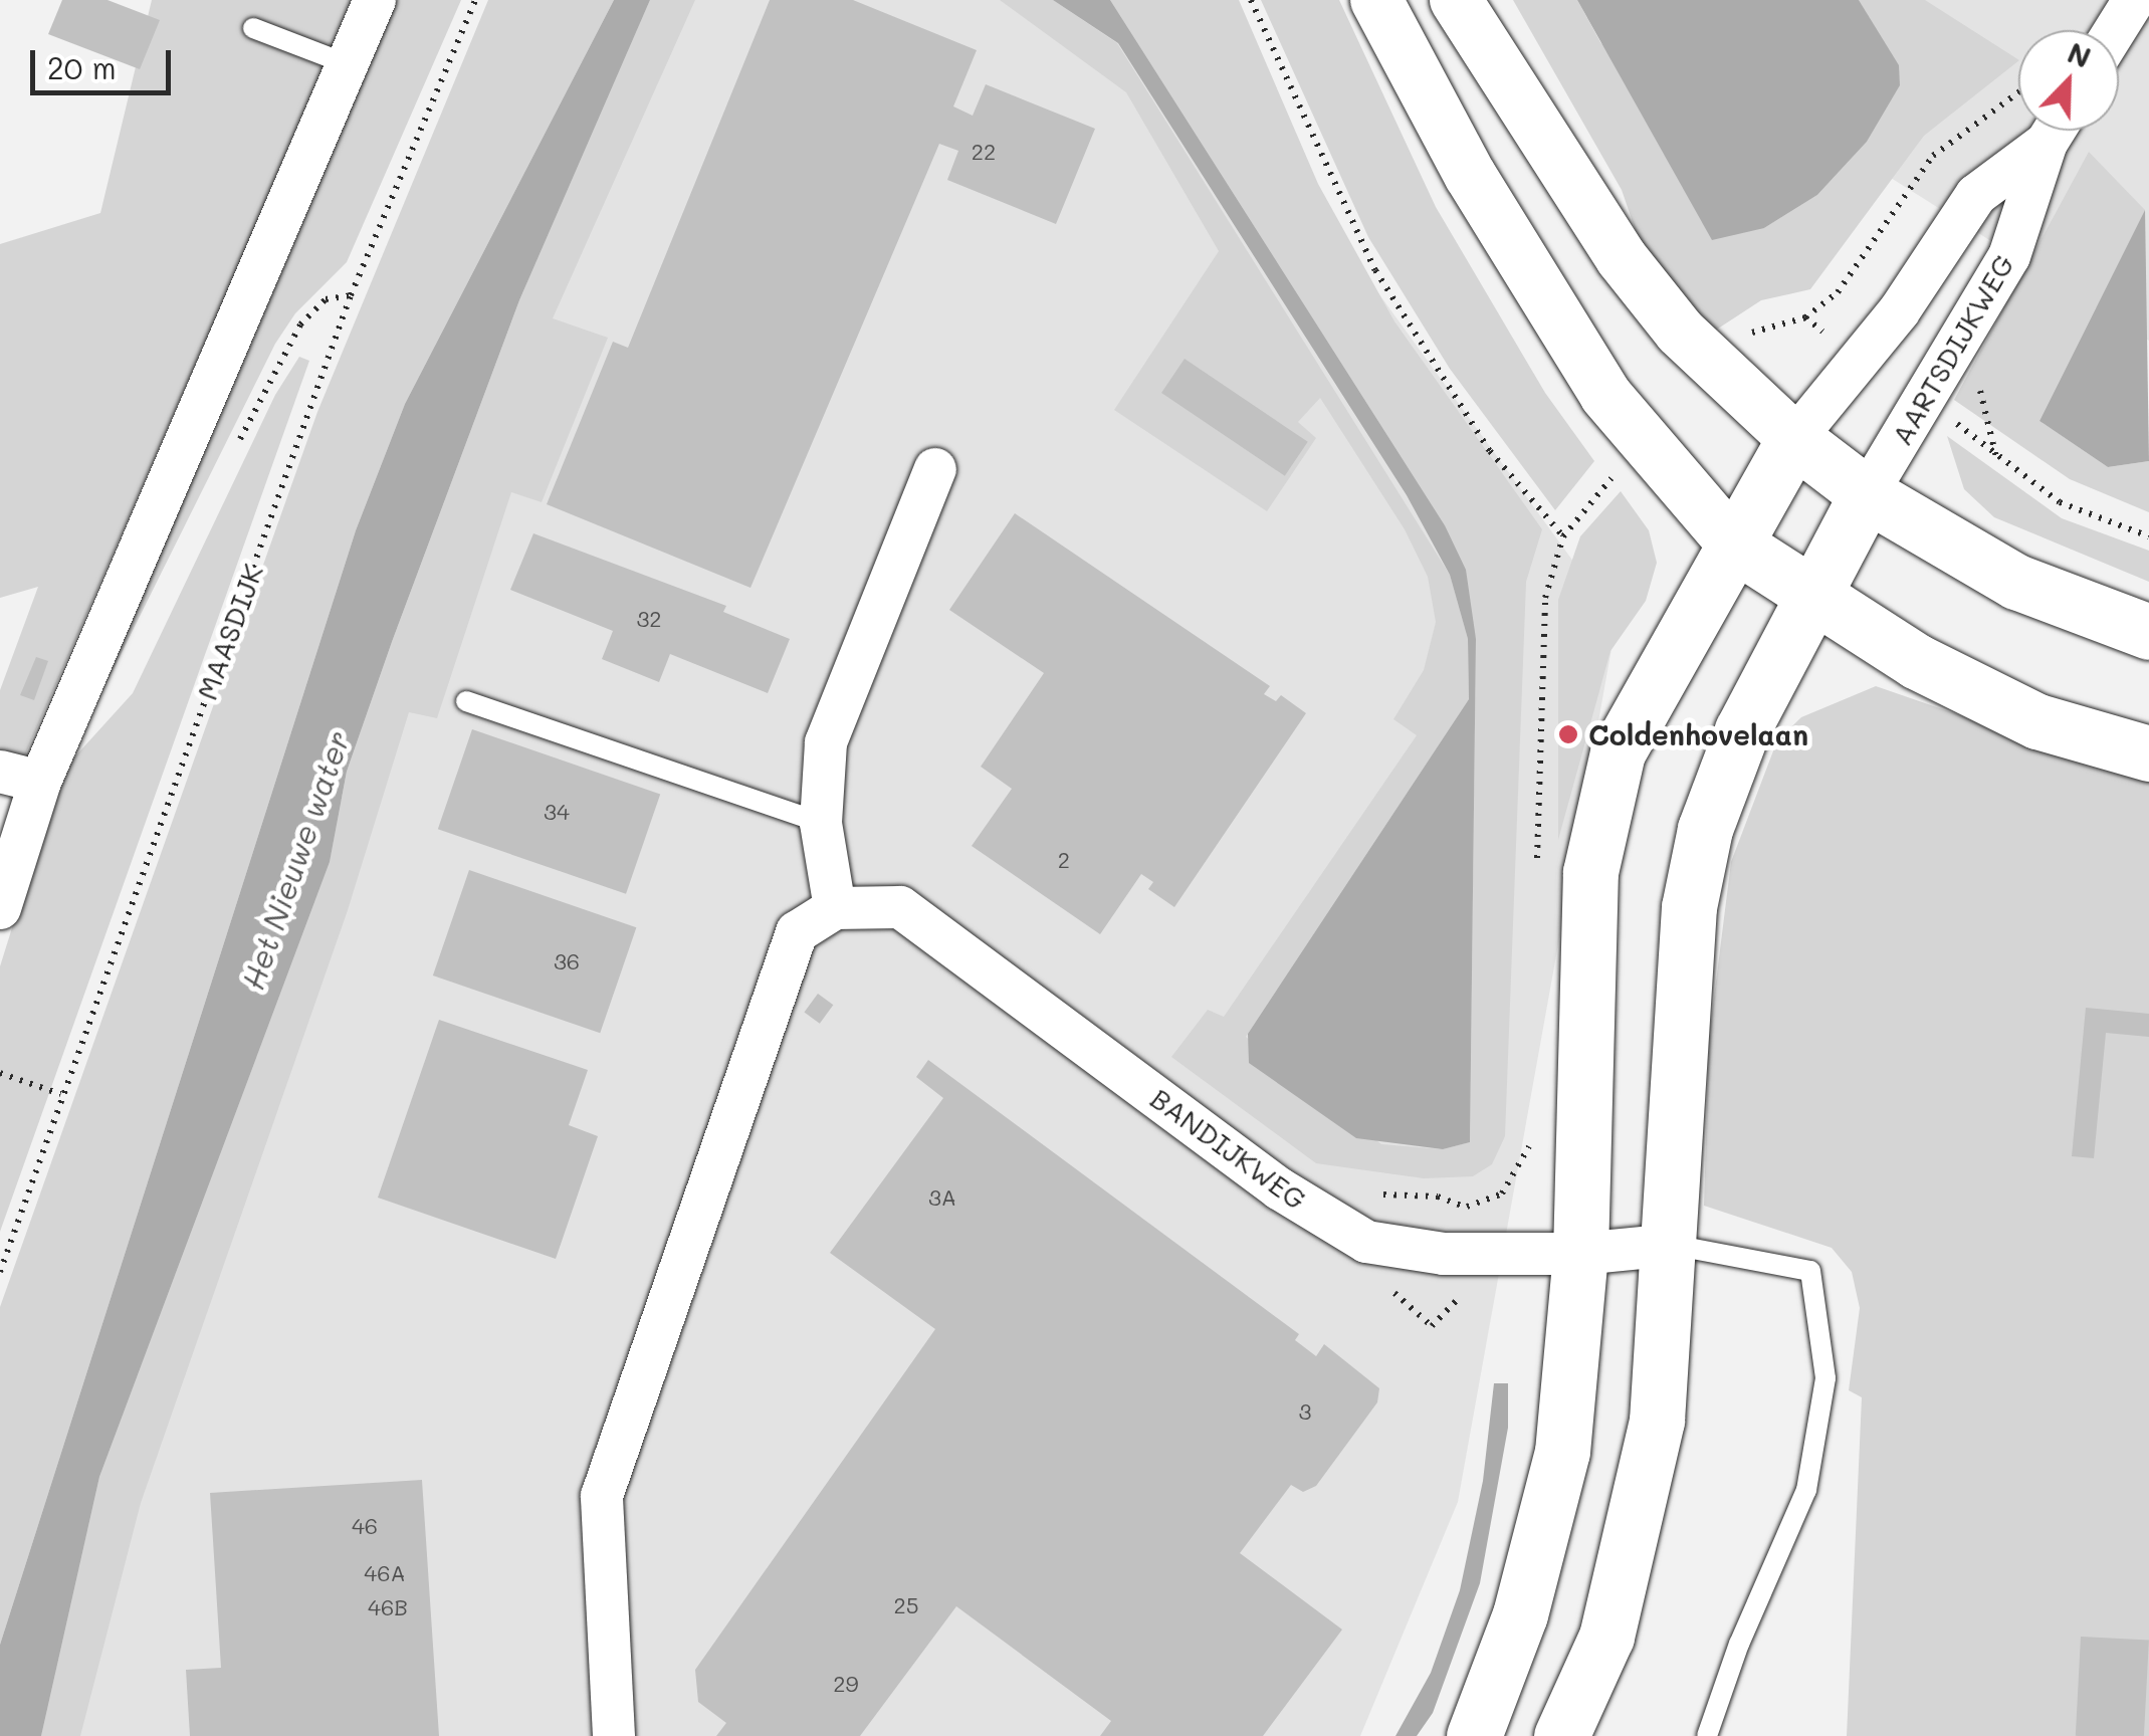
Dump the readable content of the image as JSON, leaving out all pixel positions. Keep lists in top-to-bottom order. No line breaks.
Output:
{"streets":{"street":["AARTSDIJKWEG","BANDIJKWEG"],"path":["MAASDIJK"]},"water":["Het Nieuwe water"],"places":["Coldenhovelaan"],"house_numbers":["22","32","34","2","36","3A","3","46","46A","25","46B","29"],"scale_bar":"20 m","north":"top right"}
